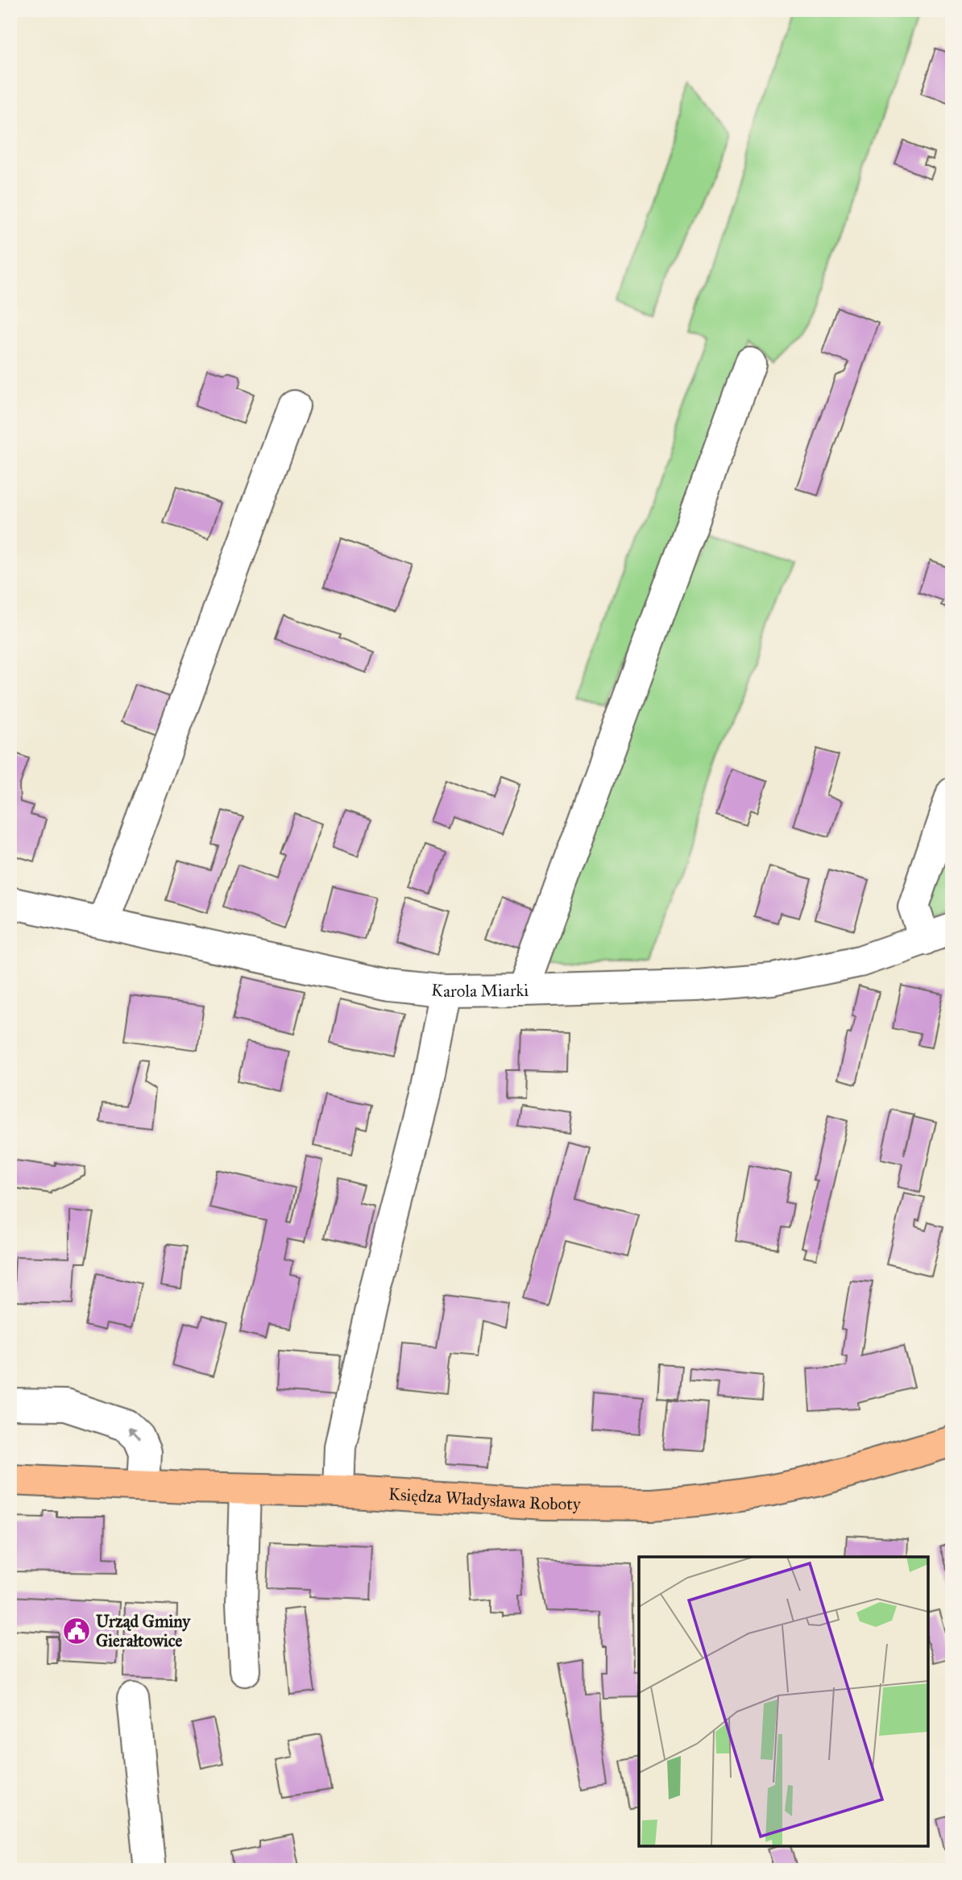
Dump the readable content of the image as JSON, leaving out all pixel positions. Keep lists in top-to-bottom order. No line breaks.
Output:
{"streets":{"main road":["Księdza Władysława Roboty"],"street":["Karola Miarki"]},"places":{"public building":["Urząd Gminy Gierałtowice"]}}
